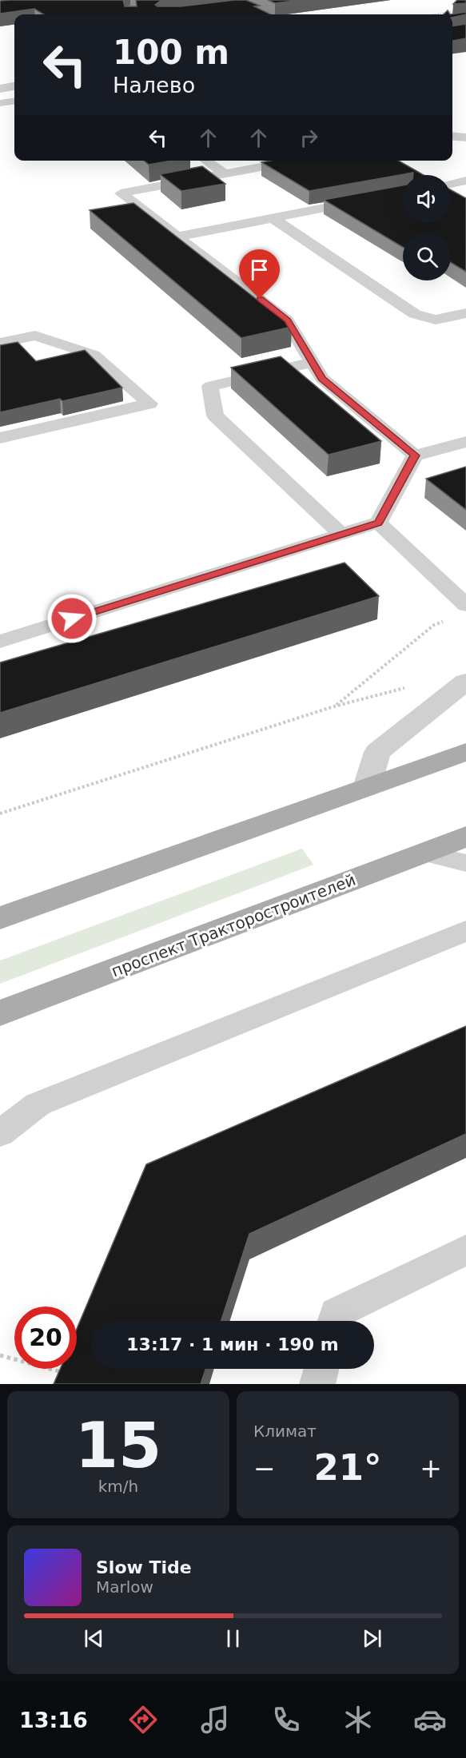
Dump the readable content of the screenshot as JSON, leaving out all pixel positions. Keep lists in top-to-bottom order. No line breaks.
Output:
{"streets":{"main road":["проспект Тракторостроителей"]},"page":{"turn":["100 m","Налево"],"limit":"20","trip":"13:17 · 1 мин · 190 m","tile":[["15","km/h"],"Климат"],"heat":["−","21°","+"],"song":["Slow Tide","Marlow"],"tabs":"13:16"}}
